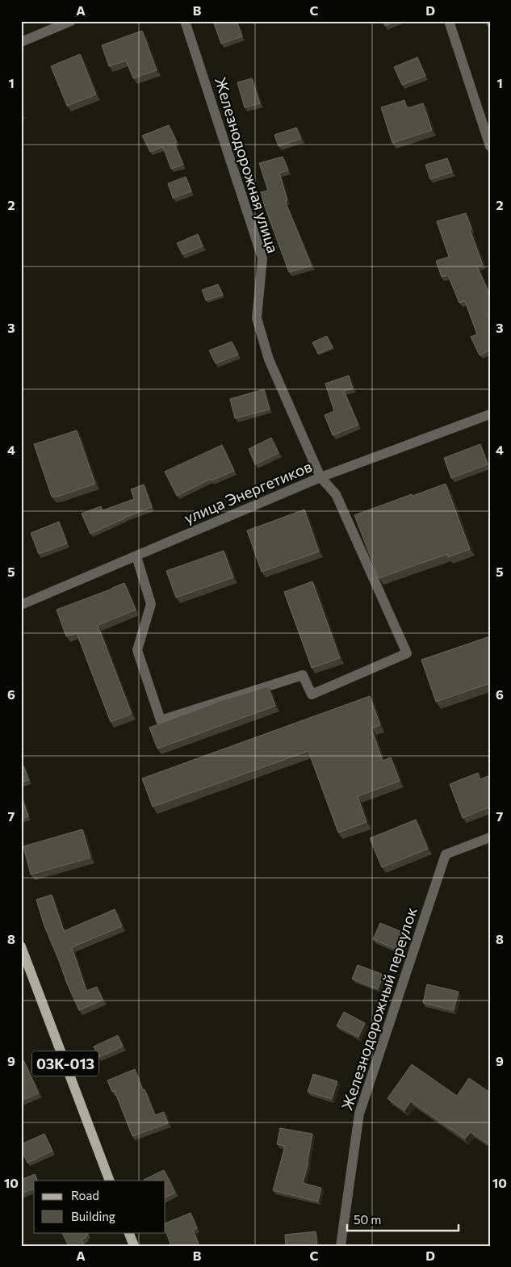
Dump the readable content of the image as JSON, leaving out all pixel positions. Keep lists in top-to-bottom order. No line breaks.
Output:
{"streets":{"main road":["03К-013"],"street":["Железнодорожная улица","улица Энергетиков","Железнодорожный переулок"]},"crossings":[["Железнодорожная улица","улица Энергетиков"]],"legend":["Road","Building"],"scale_bar":"50 m","grid":{"columns":["A","B","C","D"],"rows":["1","2","3","4","5","6","7","8","9","10"]}}
